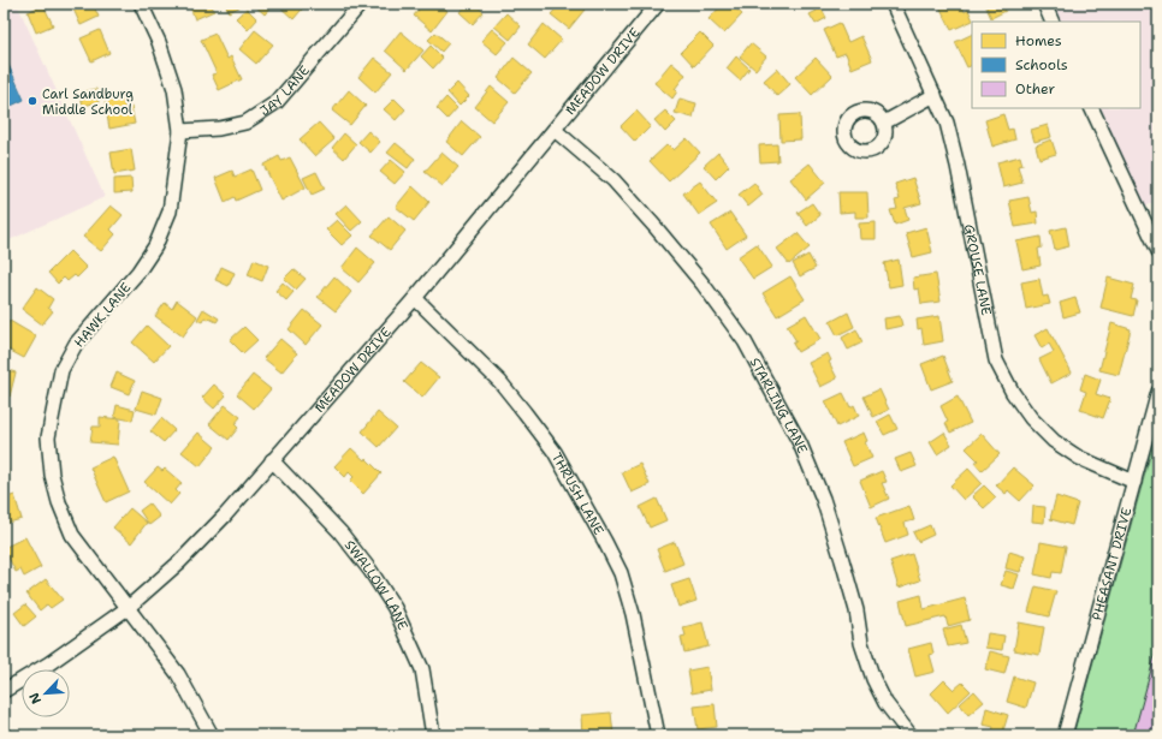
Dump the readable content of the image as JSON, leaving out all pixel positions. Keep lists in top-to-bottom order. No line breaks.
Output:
{"streets":{"street":["MEADOW DRIVE","JAY LANE","GROUSE LANE","HAWK LANE","STARLING LANE","THRUSH LANE","PHEASANT DRIVE","SWALLOW LANE"]},"crossings":[["MEADOW DRIVE","HAWK LANE"],["MEADOW DRIVE","STARLING LANE"],["MEADOW DRIVE","THRUSH LANE"],["MEADOW DRIVE","SWALLOW LANE"],["JAY LANE","HAWK LANE"],["GROUSE LANE","PHEASANT DRIVE"]],"places":["Carl Sandburg Middle School"],"legend":["Homes","Schools","Other"],"north":"bottom left"}
